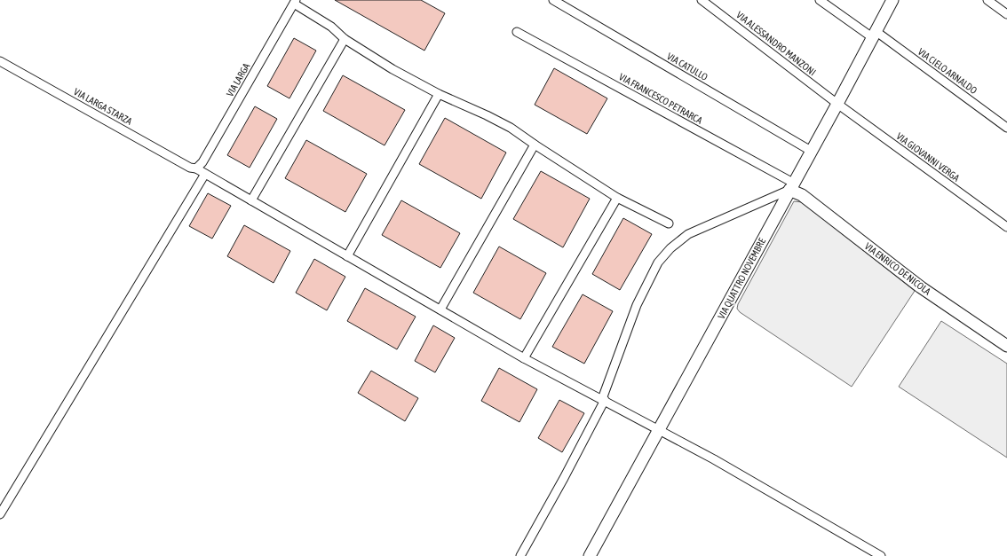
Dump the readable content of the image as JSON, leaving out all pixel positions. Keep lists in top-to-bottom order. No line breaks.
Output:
{"streets":{"street":["VIA ALESSANDRO MANZONI","VIA CATULLO","VIA CIELO ARNALDO","VIA LARGA","VIA FRANCESCO PETRARCA","VIA LARGA STARZA","VIA GIOVANNI VERGA","VIA ENRICO DE NICOLA","VIA QUATTRO NOVEMBRE"]},"crossings":[["VIA ALESSANDRO MANZONI","VIA GIOVANNI VERGA"],["VIA ALESSANDRO MANZONI","VIA QUATTRO NOVEMBRE"],["VIA CATULLO","VIA QUATTRO NOVEMBRE"],["VIA CIELO ARNALDO","VIA QUATTRO NOVEMBRE"],["VIA LARGA","VIA LARGA STARZA"],["VIA FRANCESCO PETRARCA","VIA ENRICO DE NICOLA"],["VIA FRANCESCO PETRARCA","VIA QUATTRO NOVEMBRE"],["VIA LARGA STARZA","VIA QUATTRO NOVEMBRE"],["VIA GIOVANNI VERGA","VIA QUATTRO NOVEMBRE"],["VIA ENRICO DE NICOLA","VIA QUATTRO NOVEMBRE"]]}
